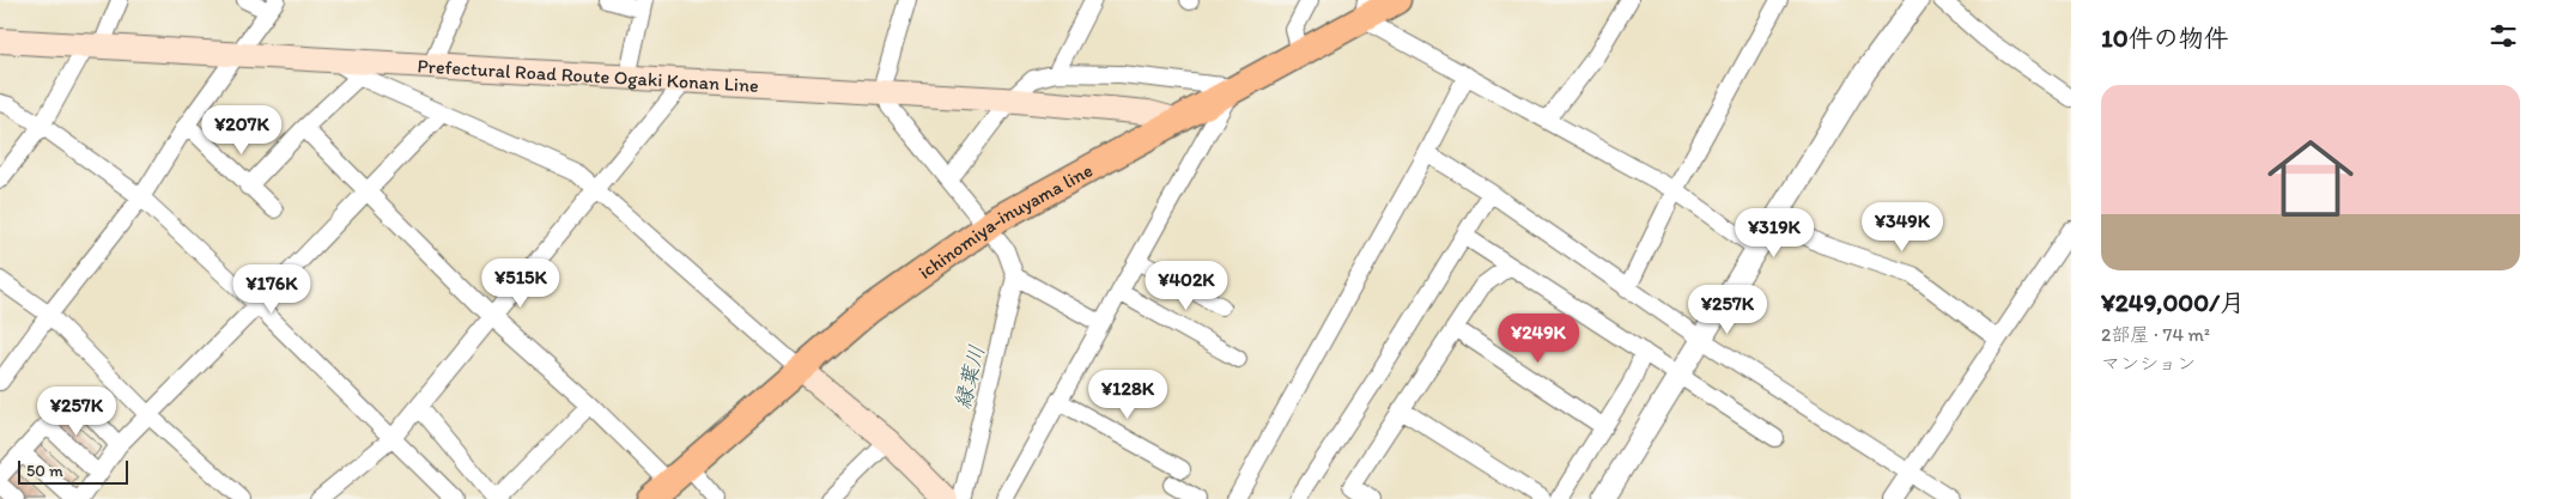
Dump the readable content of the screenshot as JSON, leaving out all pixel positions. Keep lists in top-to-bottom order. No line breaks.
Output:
{"streets":{"main road":["Prefectural Road Route Ogaki Konan Line","ichinomiya-inuyama line"]},"crossings":[["Prefectural Road Route Ogaki Konan Line","ichinomiya-inuyama line"]],"water":["縁葉川"],"scale_bar":"50 m","page":{"heading":"10件の物件","list":[{"name":"¥249,000/月","note":"2部屋 · 74 m² · マンション"}],"price":["¥207K","¥349K","¥319K","¥515K","¥402K","¥176K","¥257K","¥249K","¥128K","¥257K"],"scale":"50 m"}}
